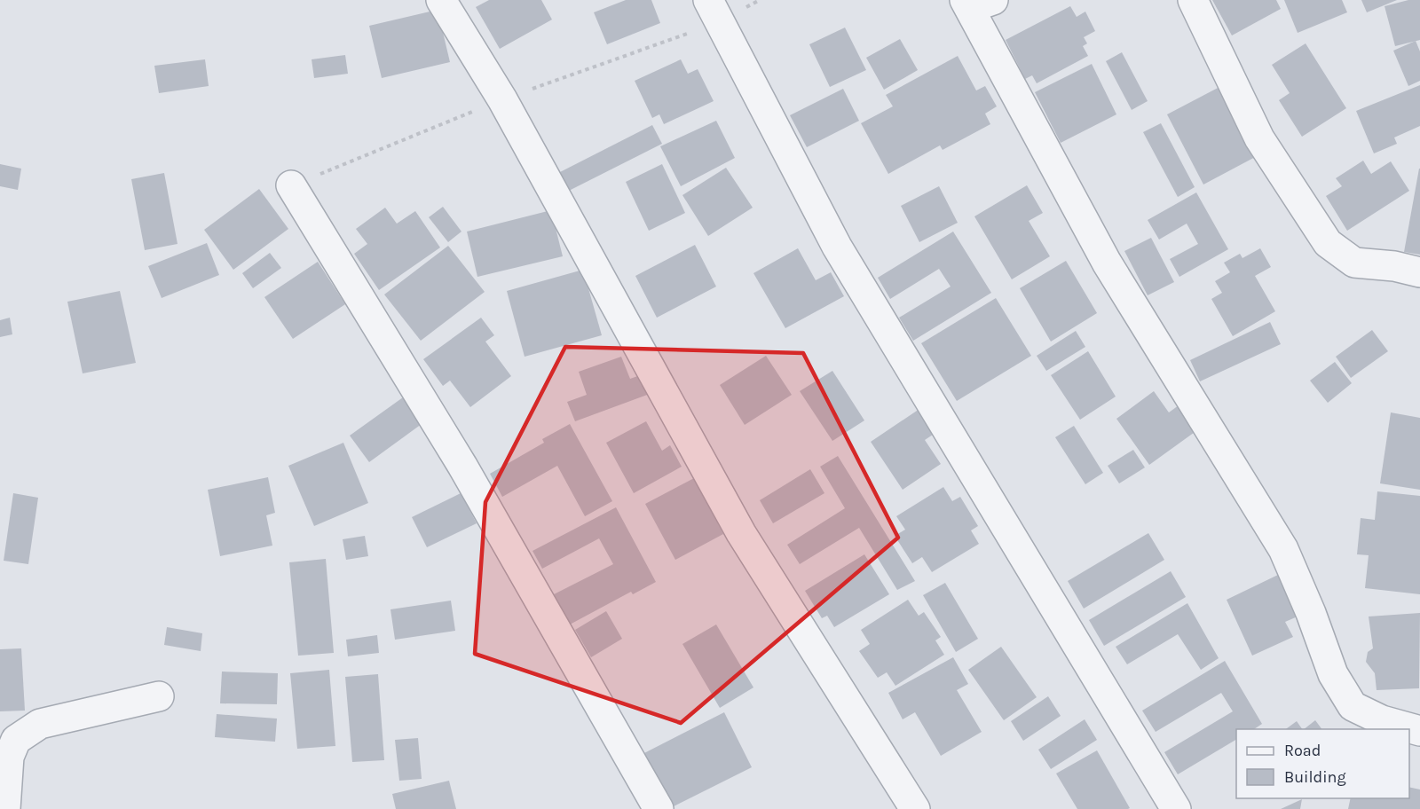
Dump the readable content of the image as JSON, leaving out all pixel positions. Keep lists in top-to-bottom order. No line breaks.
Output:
{"legend":["Road","Building"]}
